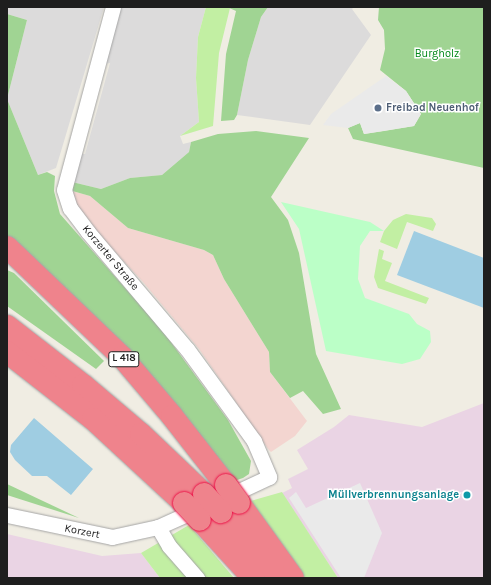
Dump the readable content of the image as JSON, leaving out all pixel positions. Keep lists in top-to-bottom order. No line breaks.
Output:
{"streets":{"highway":["L 418"],"street":["Korzerter Straße","Korzert"]},"crossings":[["Korzerter Straße","Korzert"]],"parks":["Burgholz"],"places":["Freibad Neuenhof","Müllverbrennungsanlage"]}
